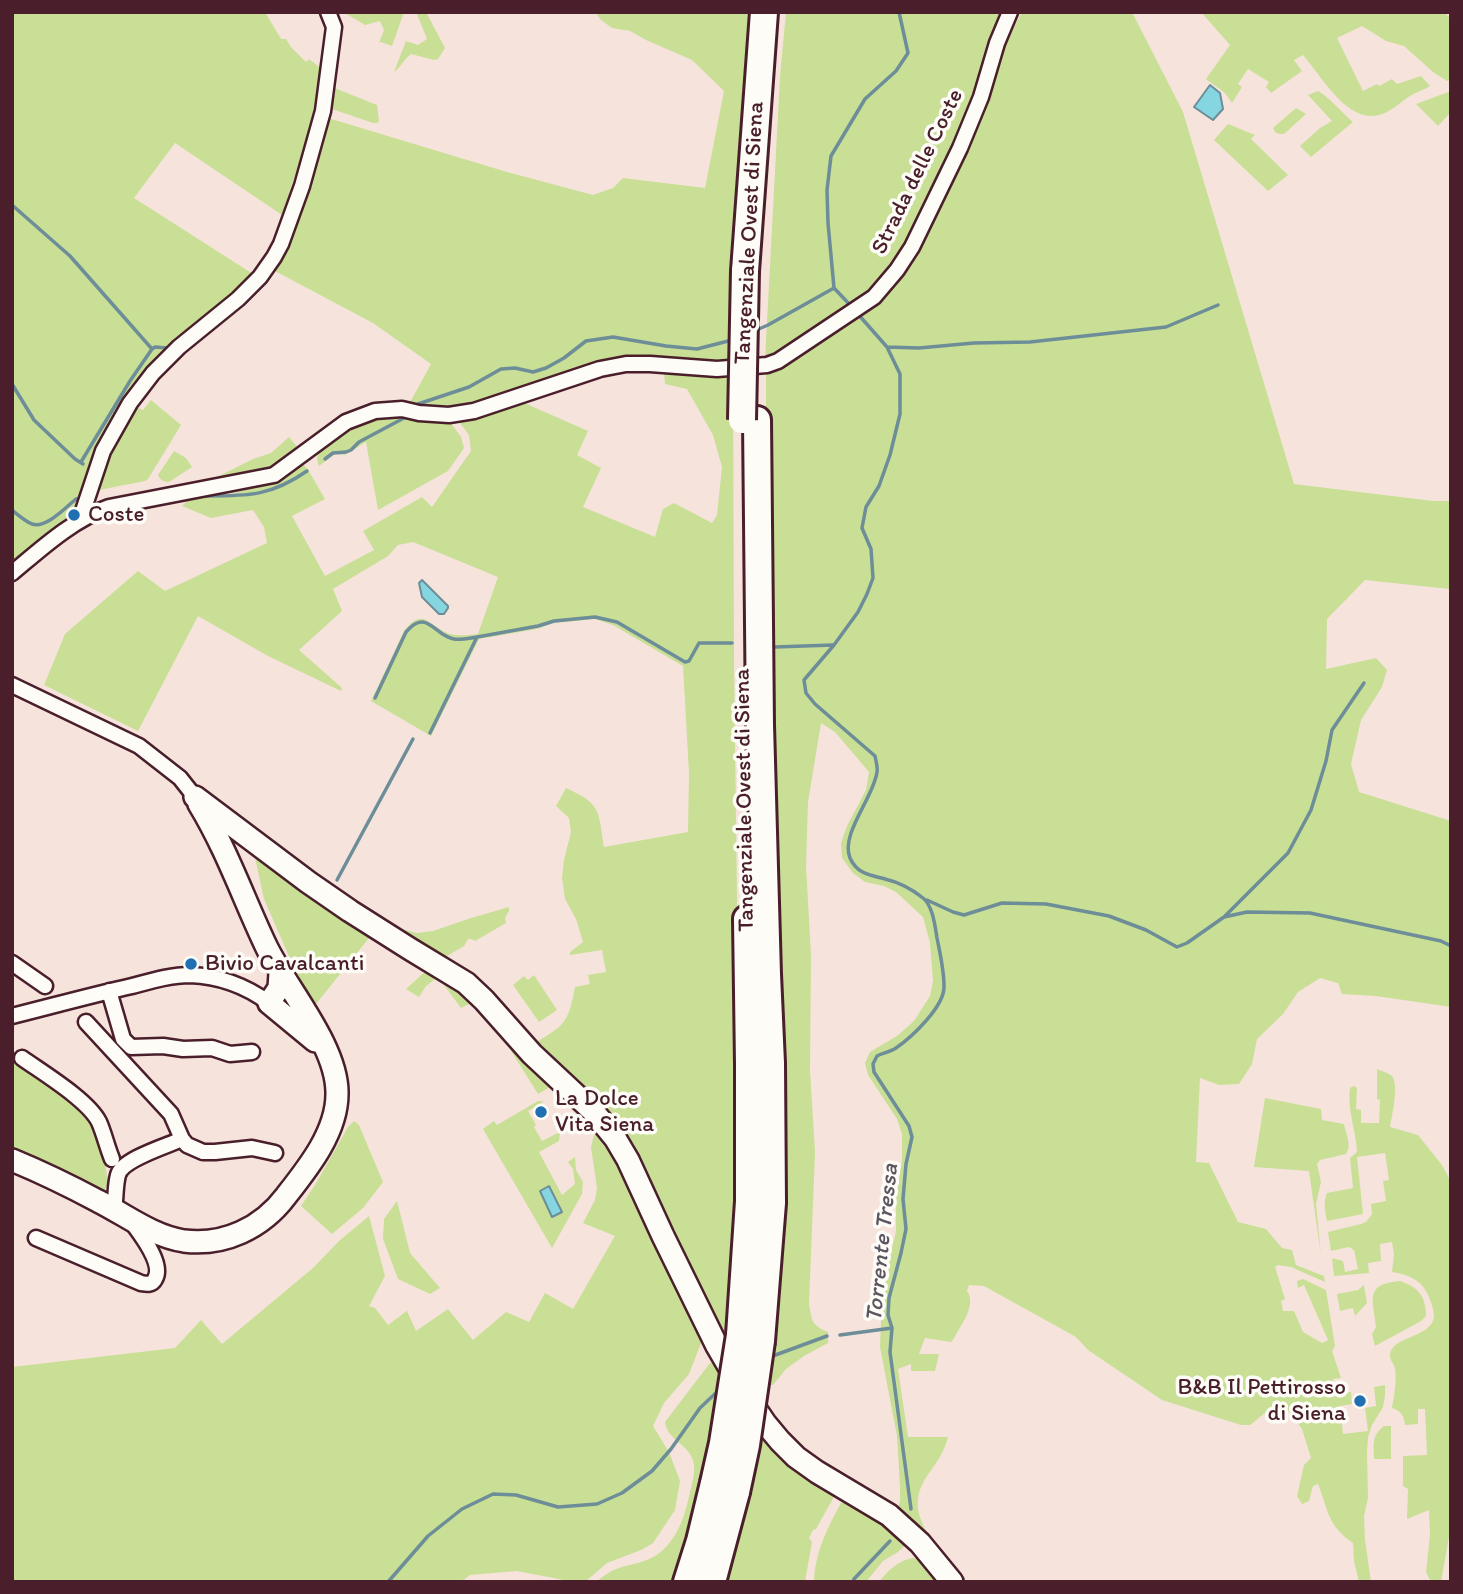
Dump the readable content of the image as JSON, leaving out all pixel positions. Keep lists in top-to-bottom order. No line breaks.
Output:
{"streets":{"highway":["Tangenziale Ovest di Siena"],"street":["Strada delle Coste"]},"water":["Torrente Tressa"],"places":["Coste","Bivio Cavalcanti","La Dolce Vita Siena","B&B Il Pettirosso di Siena"]}
